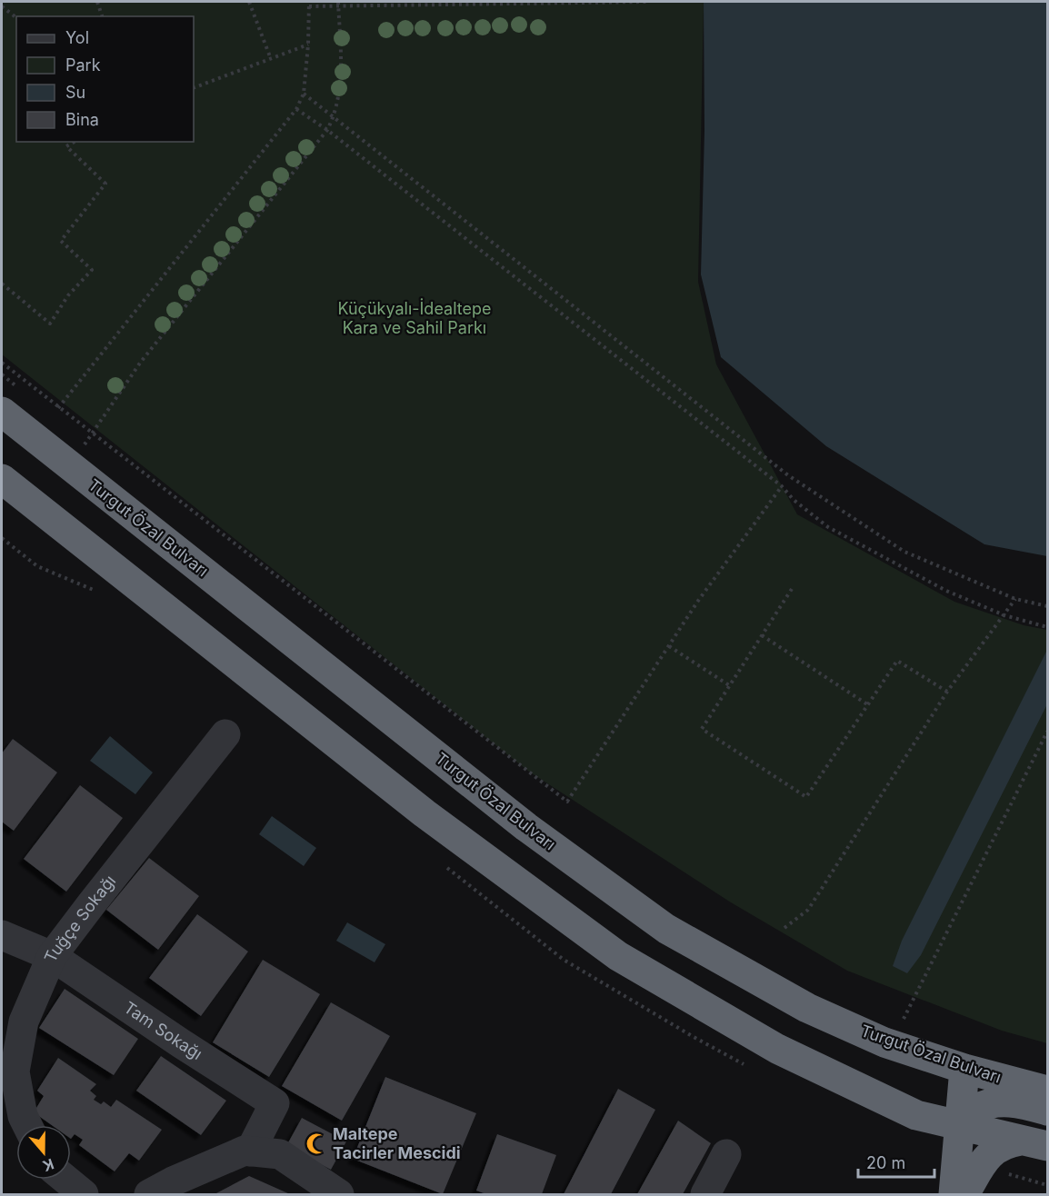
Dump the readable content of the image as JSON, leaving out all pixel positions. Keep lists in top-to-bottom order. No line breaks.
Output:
{"streets":{"highway":["Turgut Özal Bulvarı"],"street":["Tuğçe Sokağı","Tam Sokağı"]},"crossings":[["Tuğçe Sokağı","Tam Sokağı"]],"parks":["Küçükyalı-İdealtepe Kara ve Sahil Parkı"],"places":{"mosque":["Maltepe Tacirler Mescidi"]},"legend":["Yol","Park","Su","Bina"],"scale_bar":"20 m","north":"bottom"}
